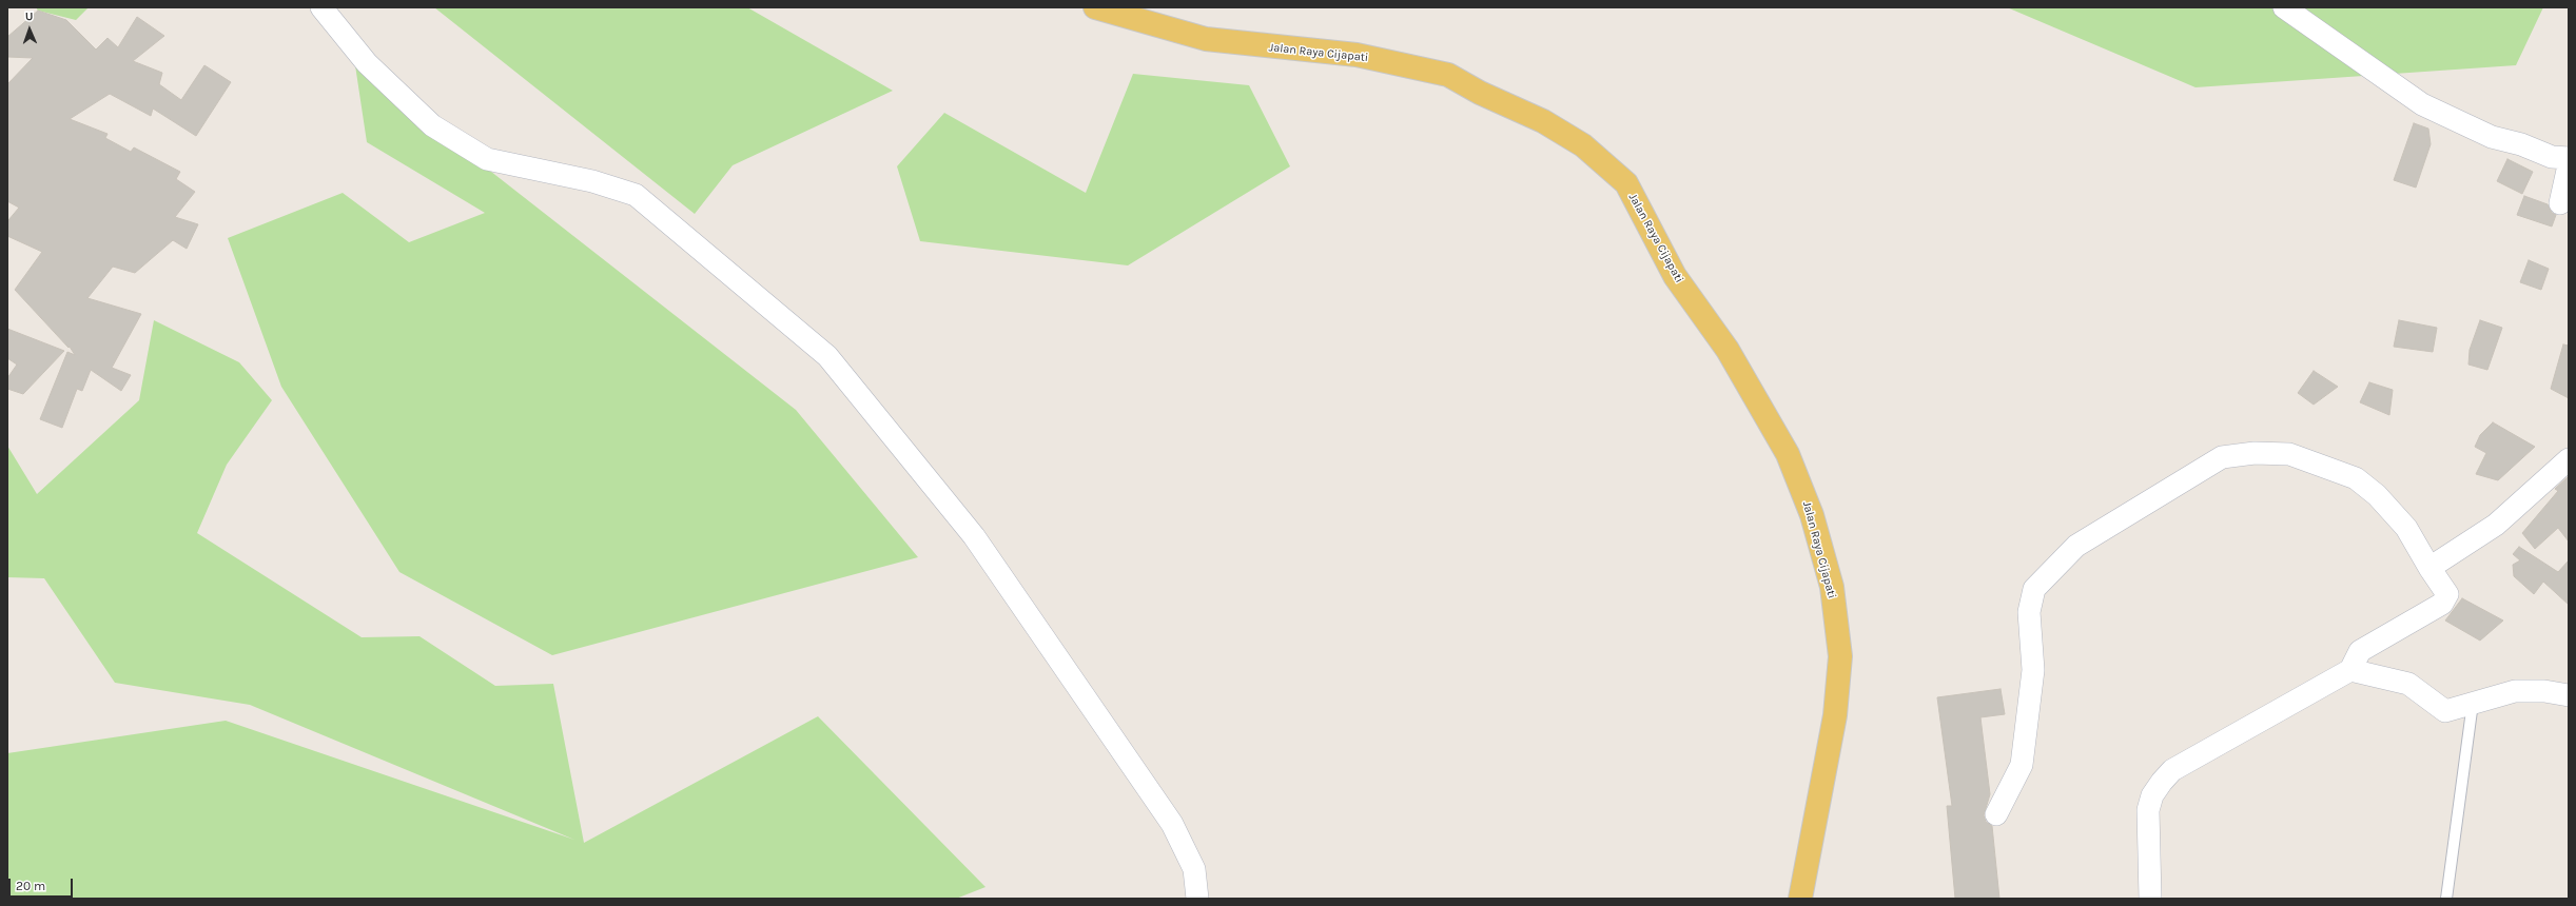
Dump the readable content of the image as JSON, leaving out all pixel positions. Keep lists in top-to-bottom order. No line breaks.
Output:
{"streets":{"main road":["Jalan Raya Cijapati"]},"scale_bar":"20 m","north":"top"}
